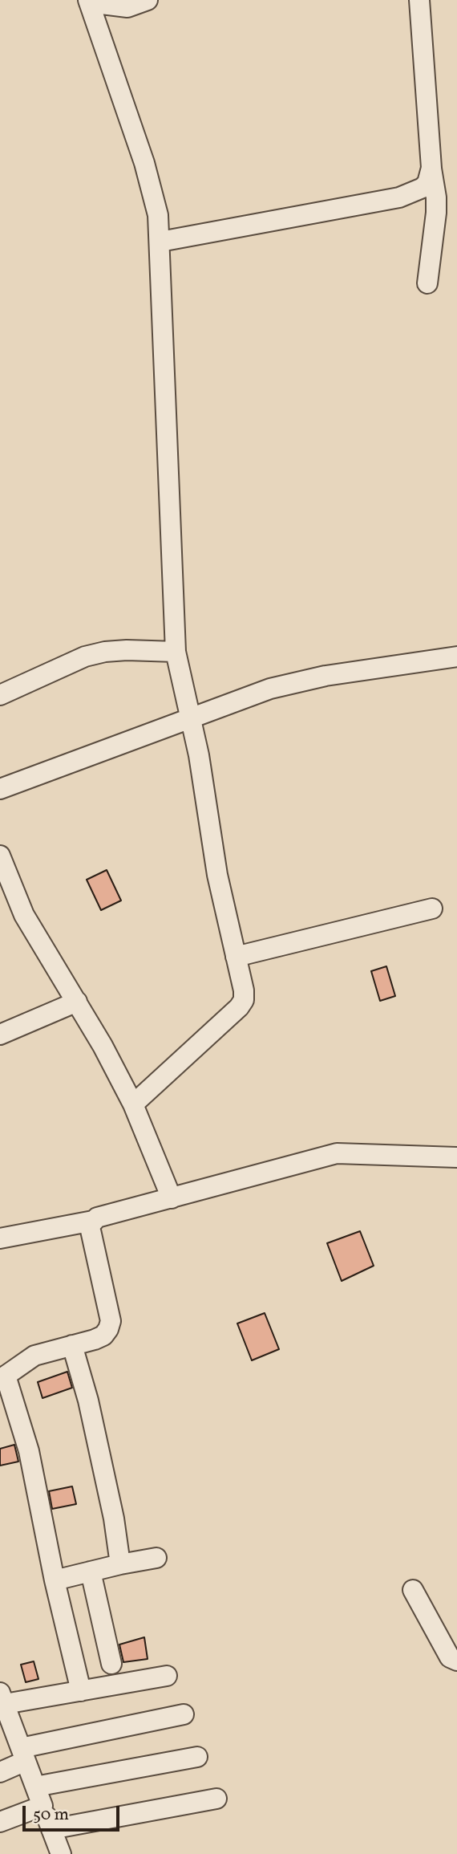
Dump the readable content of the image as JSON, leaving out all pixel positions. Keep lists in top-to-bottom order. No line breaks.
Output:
{"scale_bar":"50 m"}
